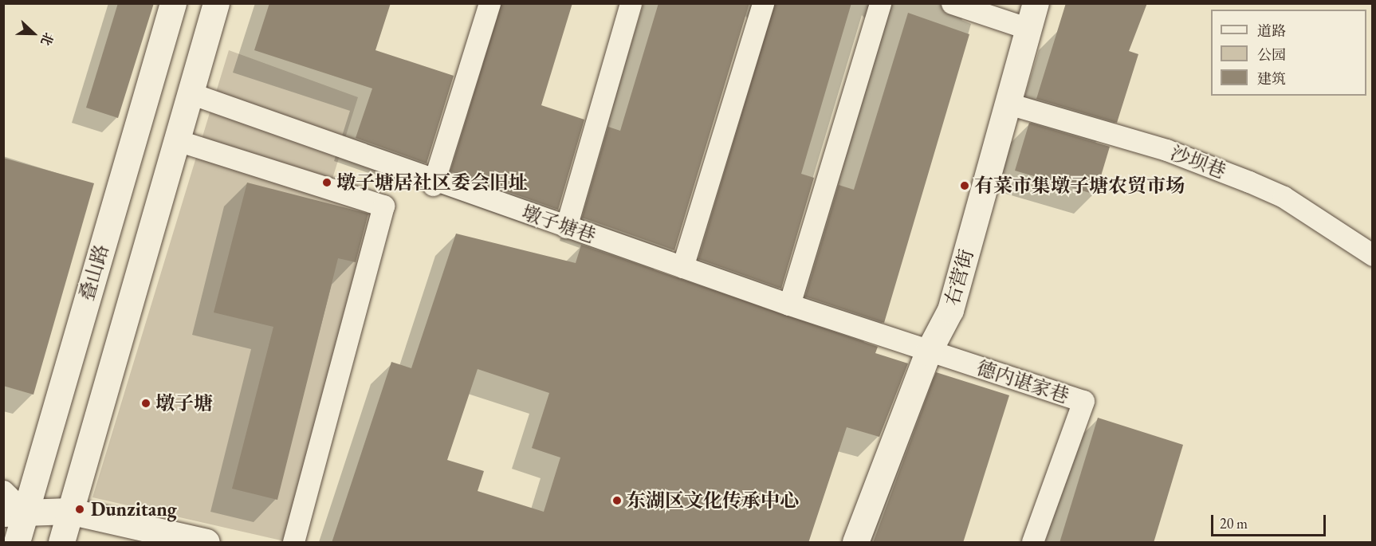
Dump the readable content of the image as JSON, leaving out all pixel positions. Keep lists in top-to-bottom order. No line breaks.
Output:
{"streets":{"main road":["叠山路","右营街"],"lane":["沙坝巷","墩子塘巷","德内谌家巷"]},"crossings":[["沙坝巷","右营街"],["墩子塘巷","右营街"],["墩子塘巷","德内谌家巷"],["右营街","德内谌家巷"]],"places":["墩子塘居社区委会旧址","有菜市集墩子塘农贸市场","墩子塘","东湖区文化传承中心","Dunzitang"],"legend":["道路","公园","建筑"],"scale_bar":"20 m","north":"right"}
